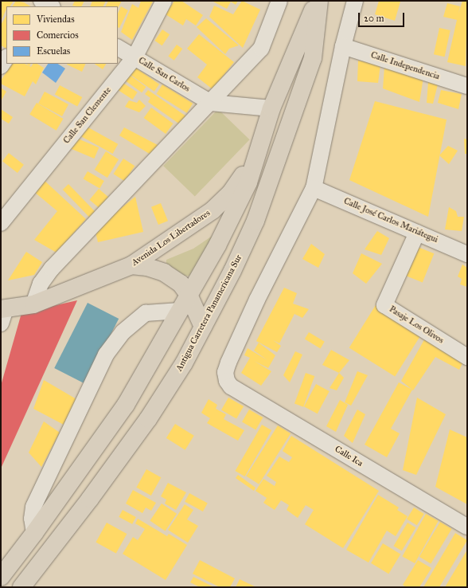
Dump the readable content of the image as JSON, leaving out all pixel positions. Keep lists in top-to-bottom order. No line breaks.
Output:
{"streets":{"highway":["Avenida Los Libertadores","Antigua Carretera Panamericana Sur"],"street":["Calle Independencia","Calle San Carlos","Calle San Clemente","Calle José Carlos Mariátegui","Pasaje Los Olivos","Calle Ica"]},"crossings":[["Calle San Carlos","Calle San Clemente"],["Calle José Carlos Mariátegui","Pasaje Los Olivos"],["Calle José Carlos Mariátegui","Calle Ica"],["Avenida Los Libertadores","Antigua Carretera Panamericana Sur"]],"legend":["Viviendas","Comercios","Escuelas"],"scale_bar":"20 m"}
